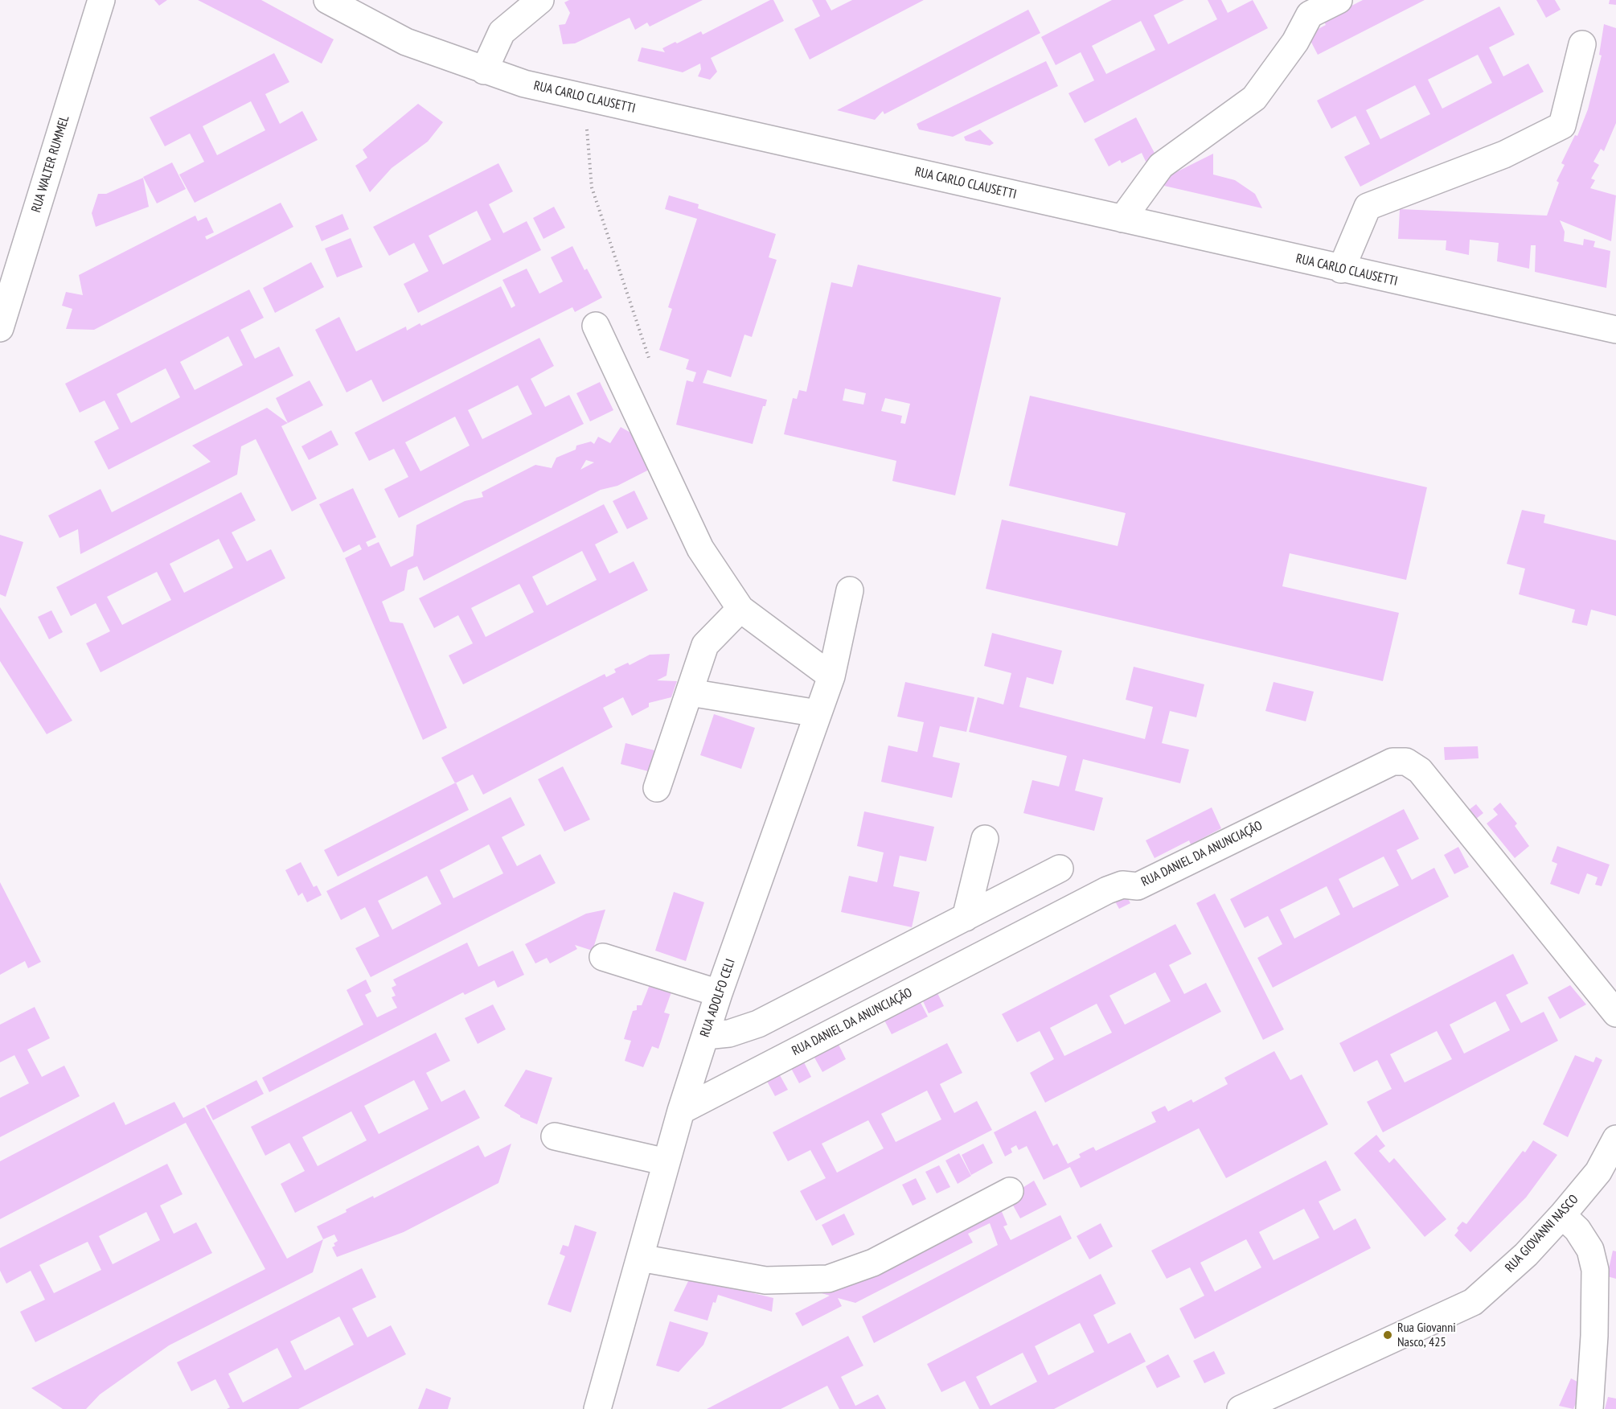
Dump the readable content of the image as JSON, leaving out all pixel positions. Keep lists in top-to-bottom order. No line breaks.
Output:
{"streets":{"street":["RUA CARLO CLAUSETTI","RUA WALTER RUMMEL","RUA DANIEL DA ANUNCIAÇÃO","RUA ADOLFO CELI","RUA GIOVANNI NASCO"]},"crossings":[["RUA DANIEL DA ANUNCIAÇÃO","RUA ADOLFO CELI"]],"places":["Rua Giovanni Nasco, 425"]}
